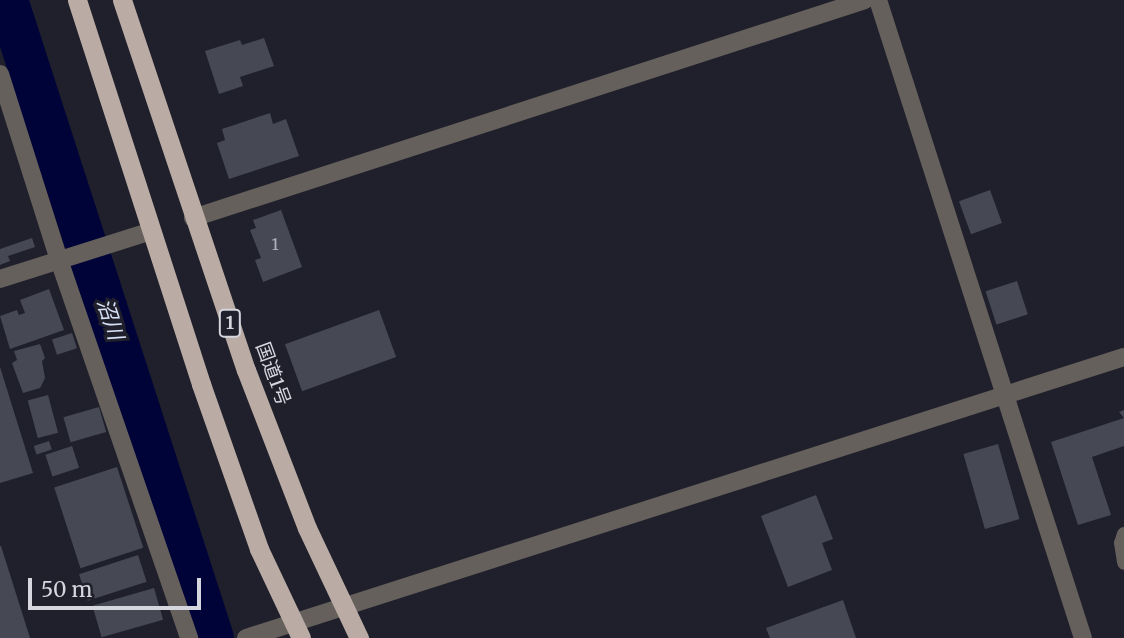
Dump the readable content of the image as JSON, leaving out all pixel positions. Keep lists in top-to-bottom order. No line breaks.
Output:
{"streets":{"highway":["1","国道1号"]},"water":["沼川"],"house_numbers":["1"],"scale_bar":"50 m"}
